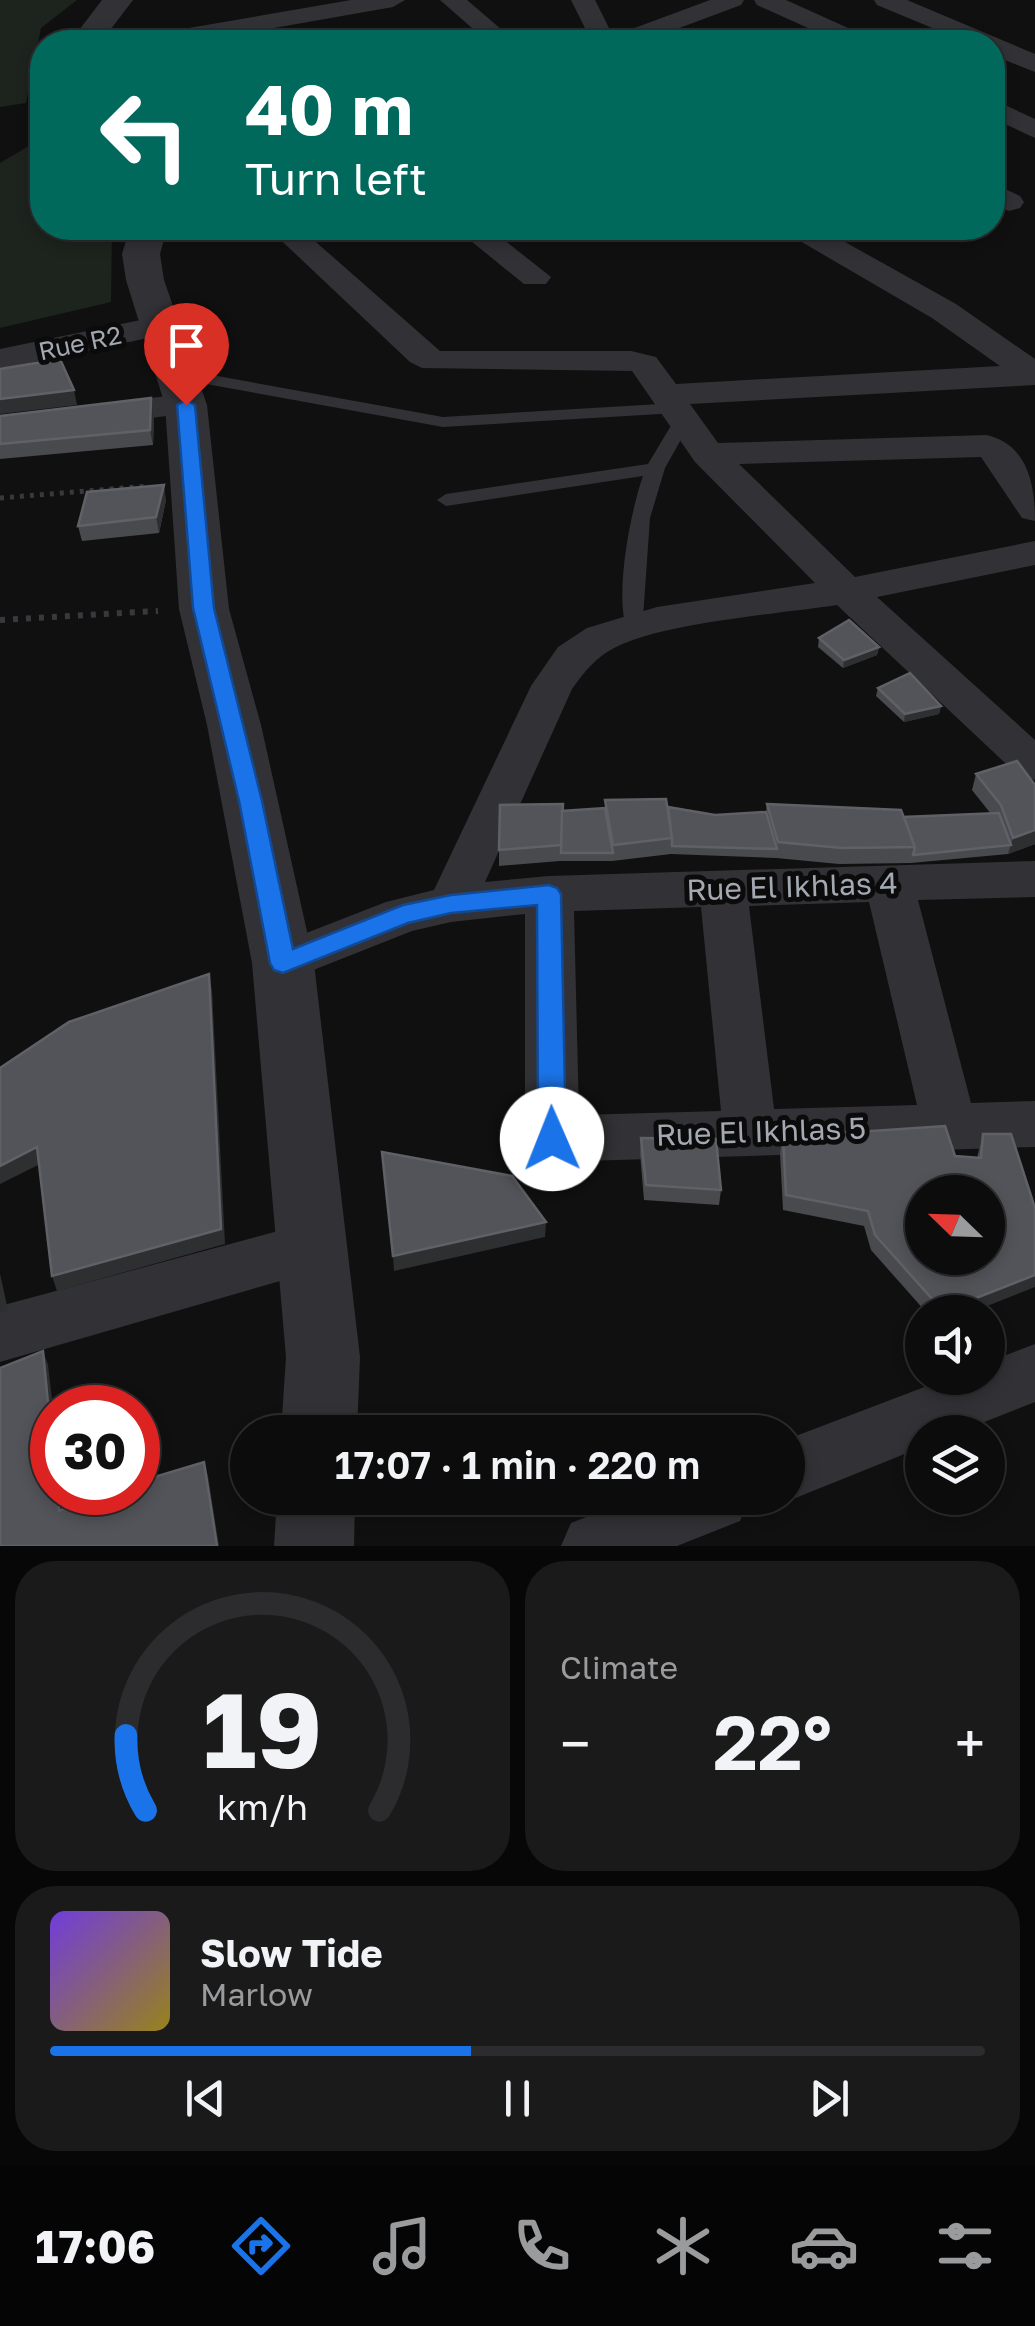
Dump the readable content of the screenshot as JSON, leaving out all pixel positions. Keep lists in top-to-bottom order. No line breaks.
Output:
{"streets":{"street":["Rue R2","Rue El Ikhlas 4","Rue El Ikhlas 5"]},"crossings":[["Rue El Ikhlas 4","Rue El Ikhlas 5"]],"north":"top left","page":{"turn":["40 m","Turn left"],"limit":"30","trip":"17:07 · 1 min · 220 m","tile":"Climate","heat":["−","22°","+"],"song":["Slow Tide","Marlow"],"tabs":"17:06","gauge":["19","km/h"]}}
